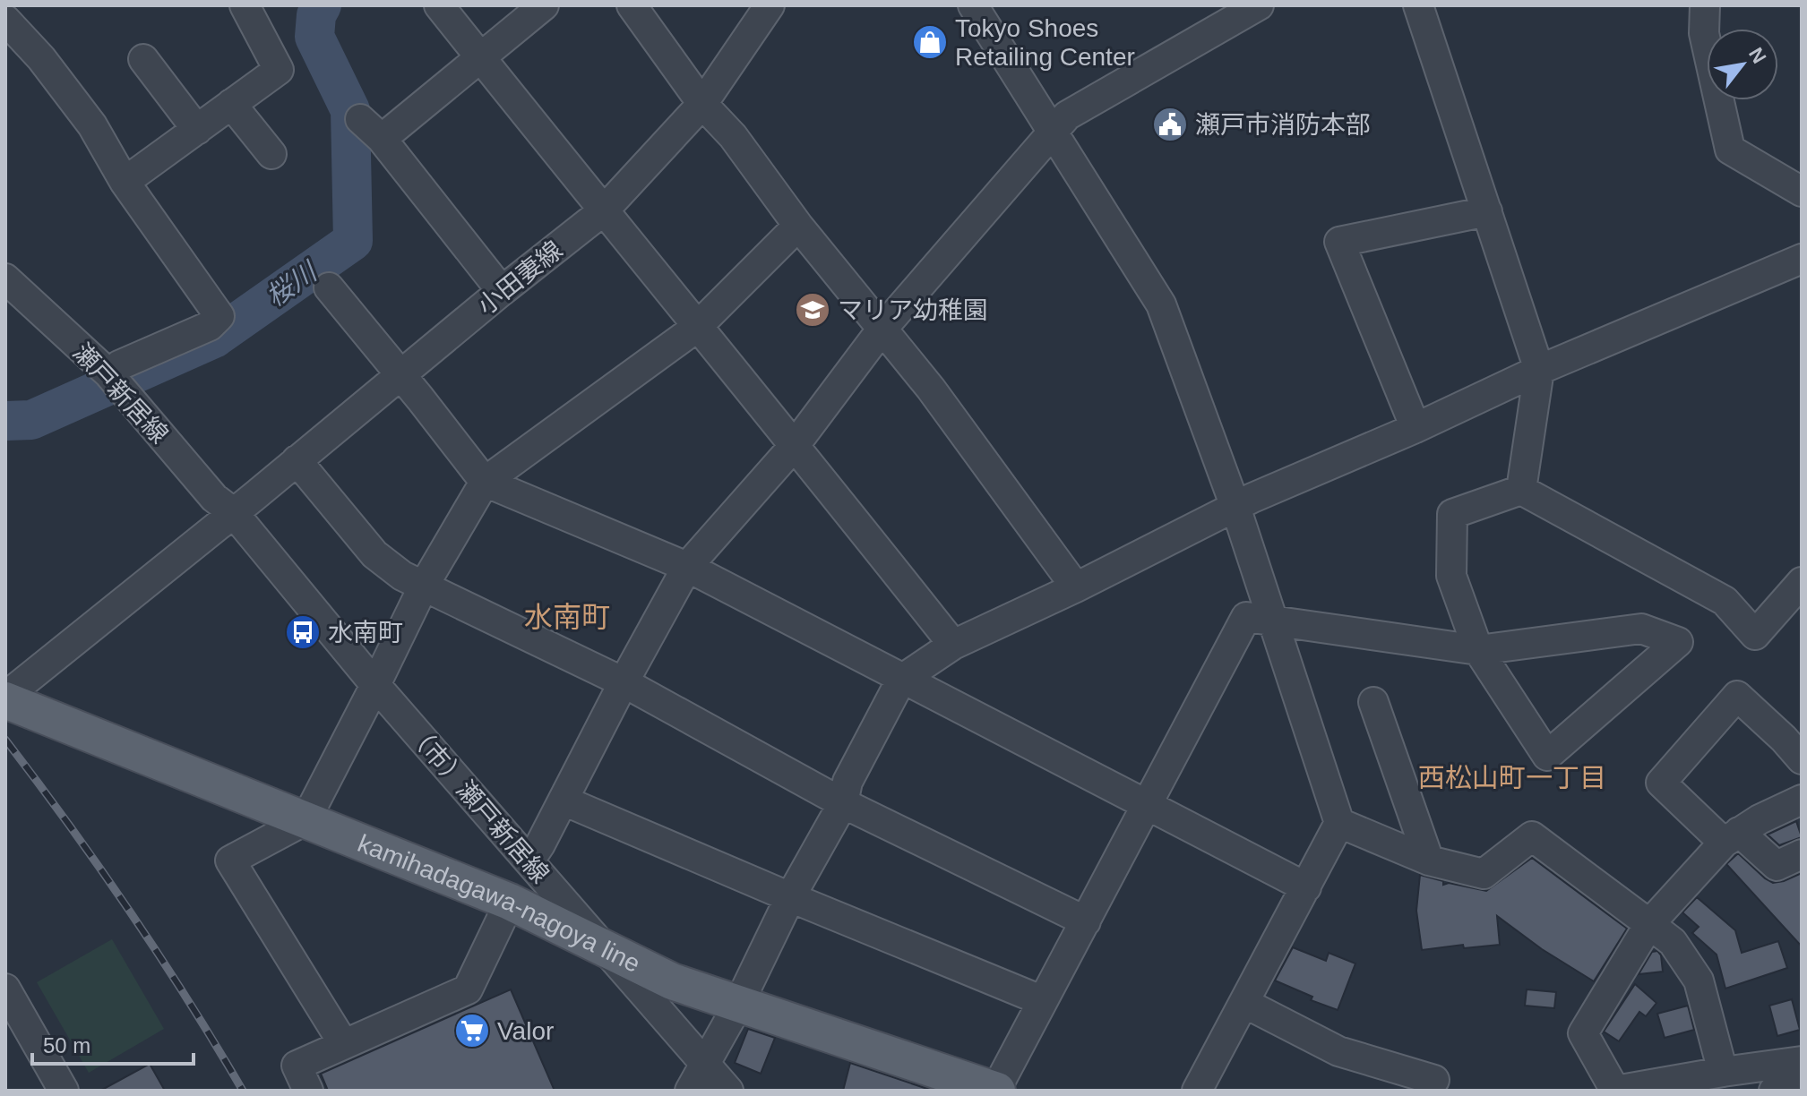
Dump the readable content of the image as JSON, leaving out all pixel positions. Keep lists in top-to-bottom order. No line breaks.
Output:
{"streets":{"main road":["kamihadagawa-nagoya line"],"street":["小田妻線","瀬戸新居線","（市）瀬戸新居線"]},"crossings":[["小田妻線","瀬戸新居線"],["小田妻線","（市）瀬戸新居線"],["小田妻線","kamihadagawa-nagoya line"],["瀬戸新居線","（市）瀬戸新居線"],["（市）瀬戸新居線","kamihadagawa-nagoya line"]],"districts":["水南町","西松山町一丁目"],"water":["桜川"],"places":{"shop":["Tokyo Shoes Retailing Center"],"public building":["瀬戸市消防本部"],"school or university":["マリア幼稚園"],"bus stop":["水南町"],"supermarket":["Valor"]},"scale_bar":"50 m","north":"top right"}
